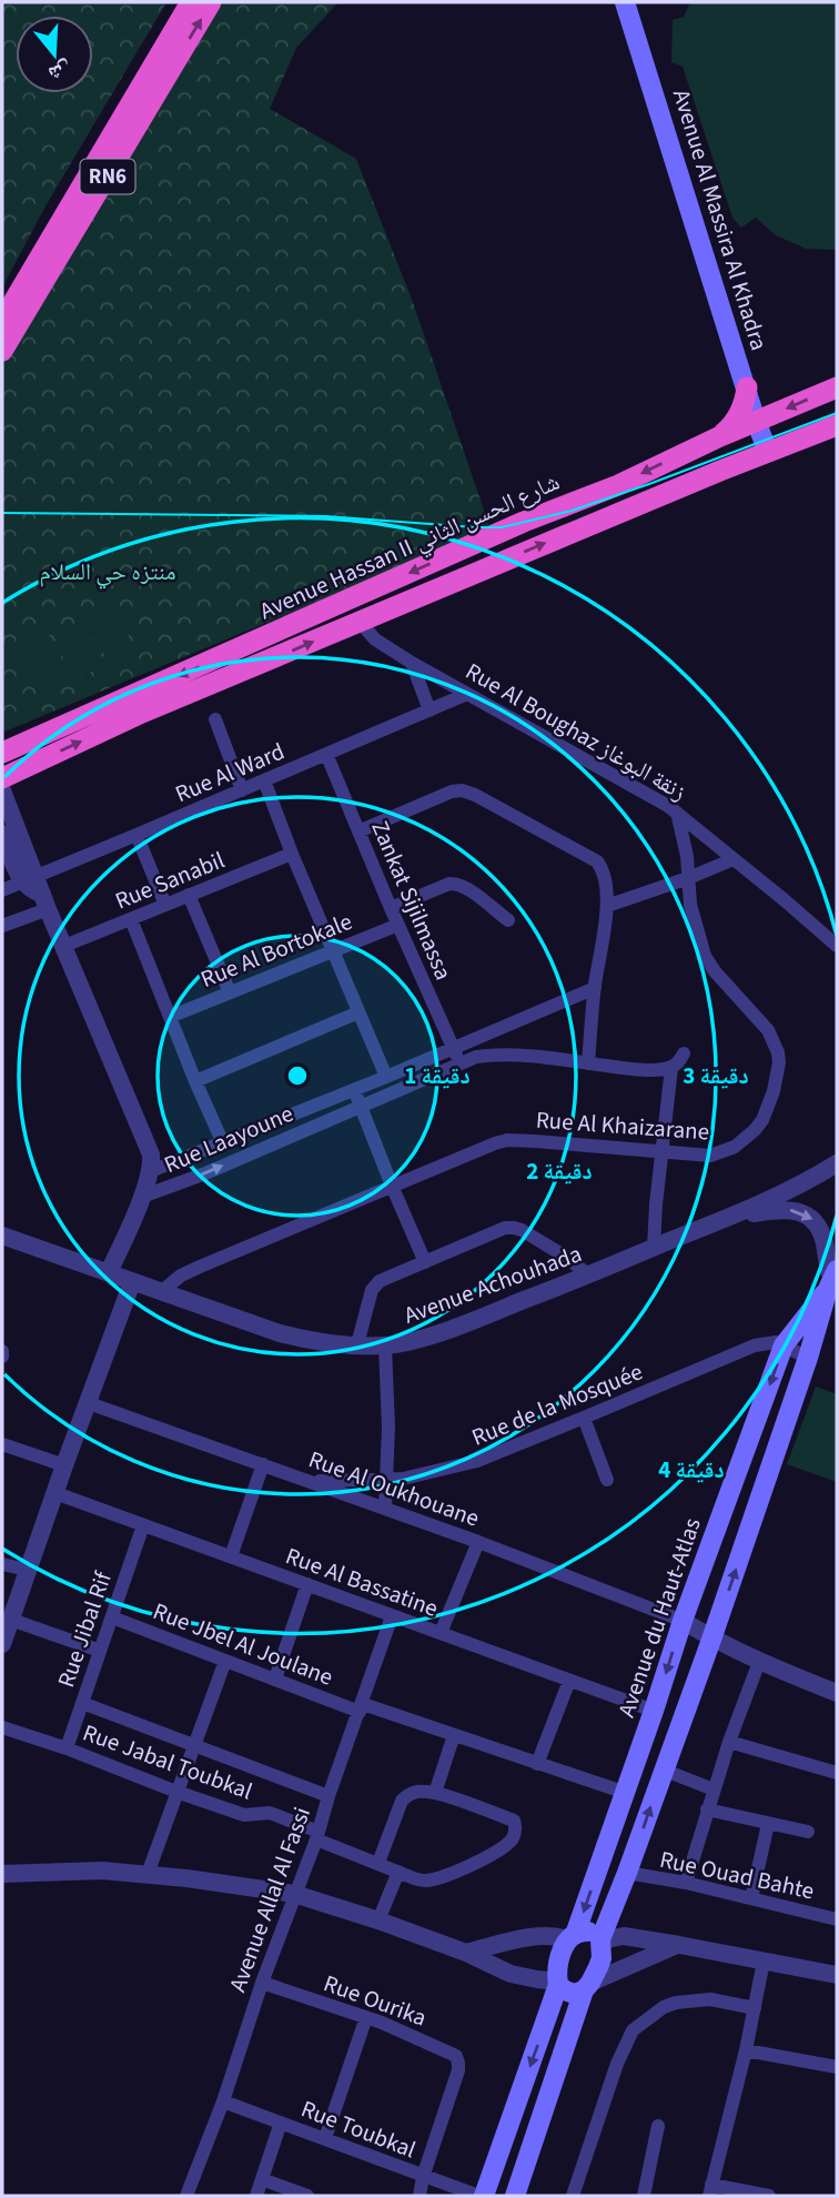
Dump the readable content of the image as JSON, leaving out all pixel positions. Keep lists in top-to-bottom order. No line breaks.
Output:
{"streets":{"highway":["RN6","Avenue Hassan II شارع الحسن الثاني"],"main road":["Avenue Al Massira Al Khadra","Avenue du Haut-Atlas"],"street":["Rue Al Boughaz زنقة البوغاز","Rue Al Ward","Rue Sanabil","Zankat Sijilmassa","Rue Al Bortokale","Rue Al Khaizarane","Rue Laayoune","Avenue Achouhada","Rue de la Mosquée","Rue Al Oukhouane","Rue Al Bassatine","Rue Jibal Rif","Rue Jbel Al Joulane","Rue Jabal Toubkal","Rue Ouad Bahte","Avenue Allal Al Fassi","Rue Ourika","Rue Toubkal"]},"crossings":[["Avenue Al Massira Al Khadra","Avenue Hassan II شارع الحسن الثاني"],["Avenue Hassan II شارع الحسن الثاني","Rue Al Boughaz زنقة البوغاز"],["Rue Al Boughaz زنقة البوغاز","Rue Al Ward"],["Rue Al Boughaz زنقة البوغاز","Rue Al Khaizarane"],["Rue Al Ward","Zankat Sijilmassa"],["Zankat Sijilmassa","Rue Al Bortokale"],["Zankat Sijilmassa","Rue Laayoune"],["Rue Al Khaizarane","Avenue Achouhada"],["Rue de la Mosquée","Rue Al Oukhouane"],["Rue de la Mosquée","Avenue du Haut-Atlas"],["Rue Al Oukhouane","Avenue du Haut-Atlas"],["Rue Al Bassatine","Avenue du Haut-Atlas"],["Rue Al Bassatine","Rue Jibal Rif"],["Rue Al Bassatine","Avenue Allal Al Fassi"],["Avenue du Haut-Atlas","Rue Jbel Al Joulane"],["Rue Jibal Rif","Rue Jbel Al Joulane"],["Rue Jibal Rif","Rue Jabal Toubkal"],["Rue Jbel Al Joulane","Avenue Allal Al Fassi"],["Rue Jabal Toubkal","Avenue Allal Al Fassi"],["Avenue Allal Al Fassi","Rue Ourika"],["Avenue Allal Al Fassi","Rue Toubkal"],["Rue Ourika","Rue Toubkal"]],"parks":["منتزه حي السلام"],"north":"bottom","rings":["1 دقيقة","3 دقيقة","2 دقيقة","4 دقيقة"]}
